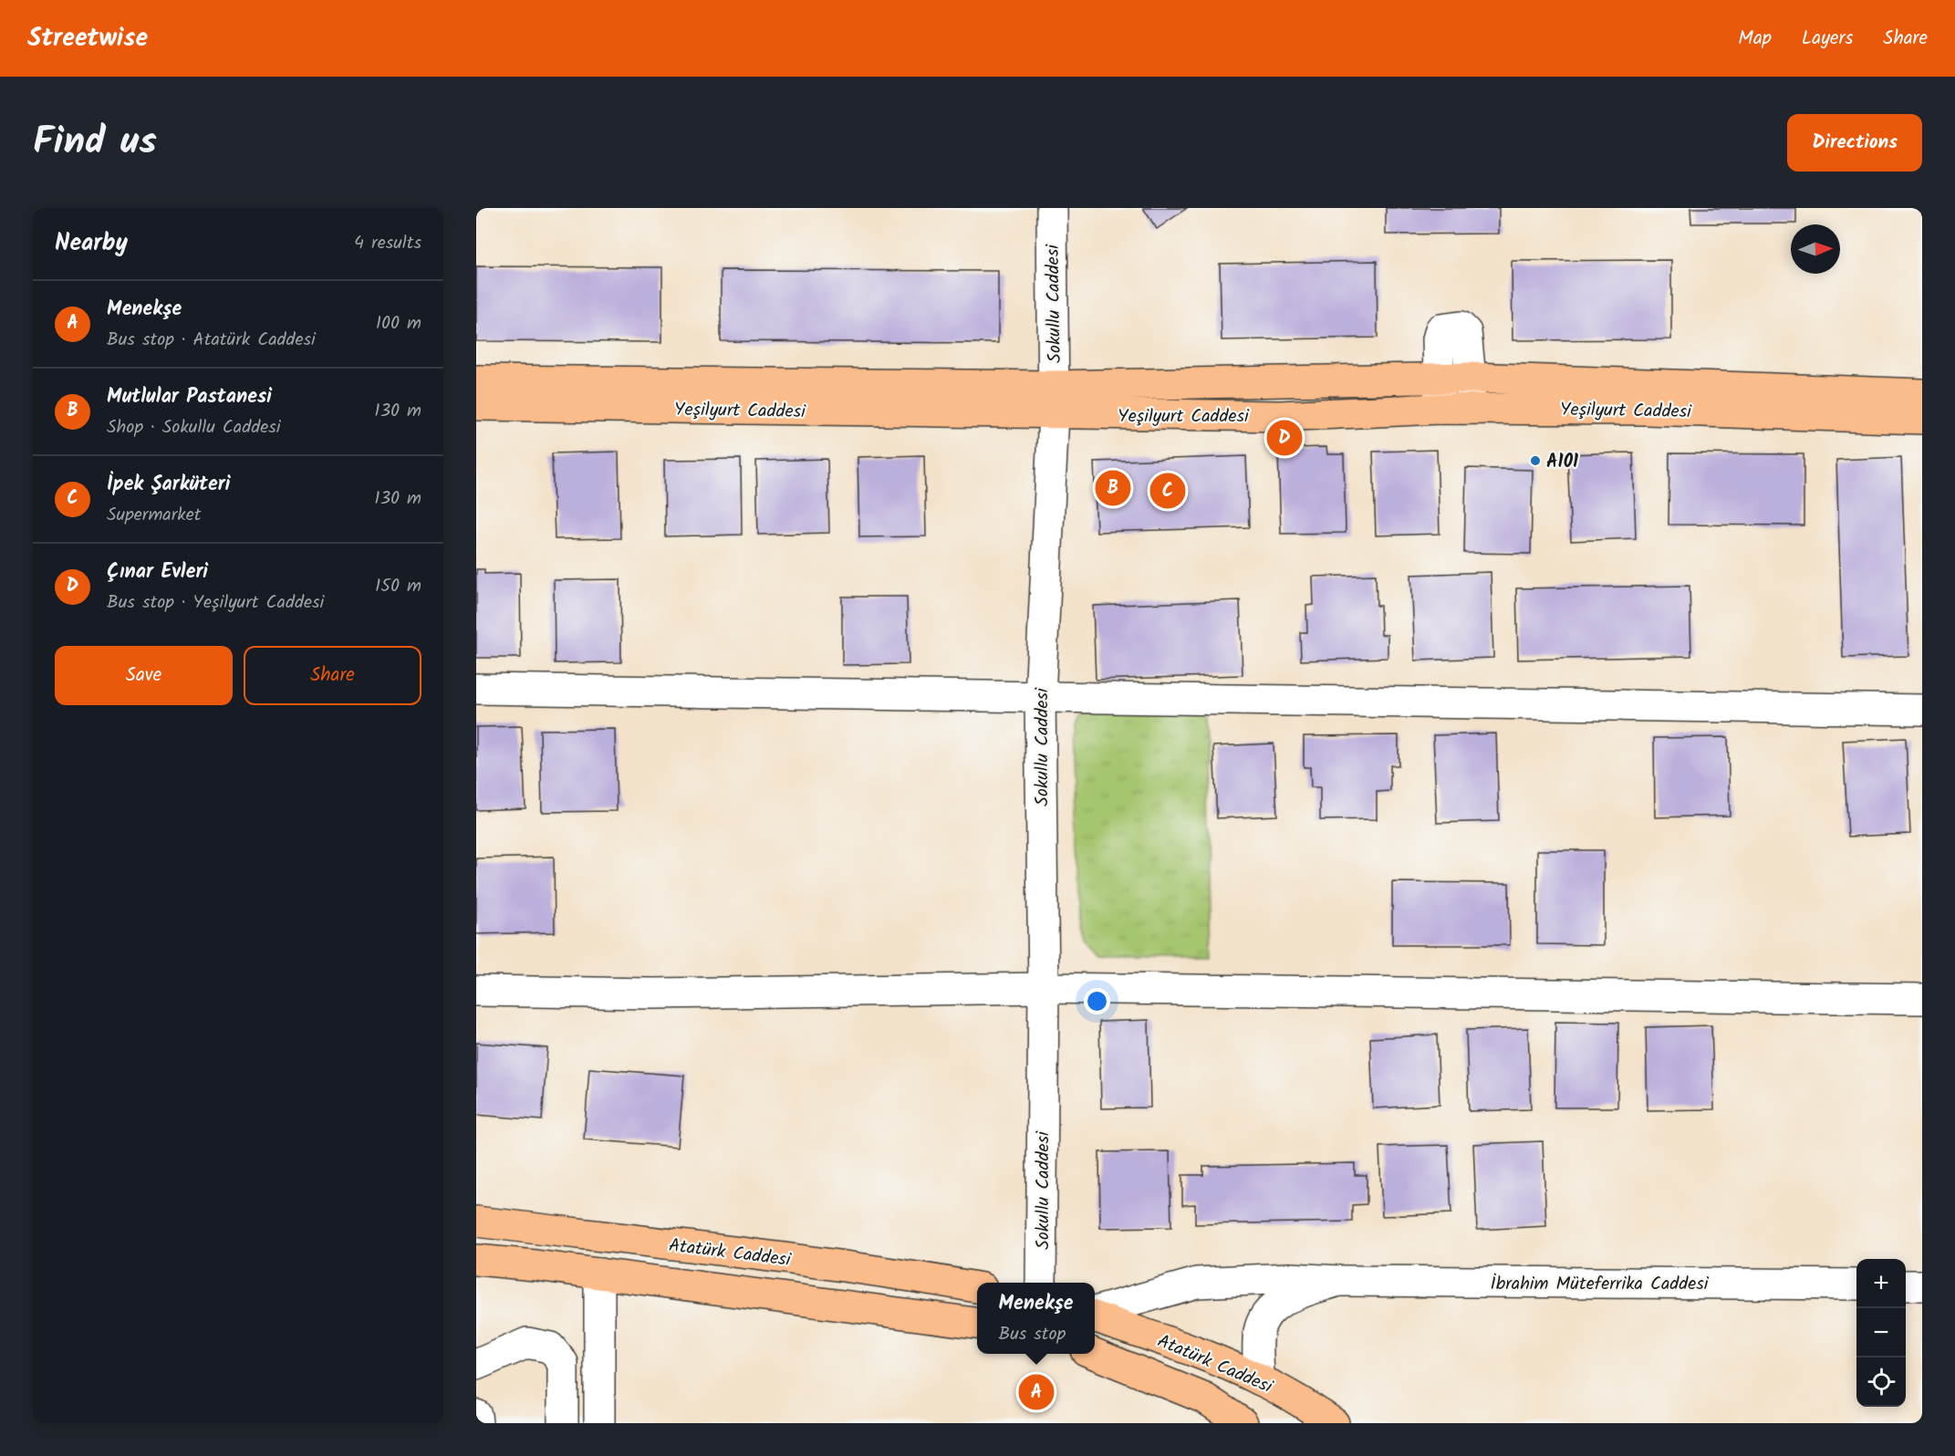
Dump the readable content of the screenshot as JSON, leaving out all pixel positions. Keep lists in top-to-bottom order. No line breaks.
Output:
{"streets":{"main road":["Yeşilyurt Caddesi","Atatürk Caddesi"],"street":["Sokullu Caddesi","İbrahim Müteferrika Caddesi"]},"crossings":[["Sokullu Caddesi","Yeşilyurt Caddesi"]],"places":["A101"],"north":"right","page":{"header":"Streetwise","nav":["Map","Layers","Share"],"title":"Find us","buttons":["Directions",["Save","Share"]],"heading":["Nearby","4 results"],"list":[{"mark":"A","name":"Menekşe","note":"Bus stop · Atatürk Caddesi","value":"100 m"},{"mark":"B","name":"Mutlular Pastanesi","note":"Shop · Sokullu Caddesi","value":"130 m"},{"mark":"C","name":"İpek Şarküteri","note":"Supermarket","value":"130 m"},{"mark":"D","name":"Çınar Evleri","note":"Bus stop · Yeşilyurt Caddesi","value":"150 m"}],"pins":["D","B","C","A"],"map_buttons":["+","−"],"popup":["Menekşe","Bus stop"]}}
